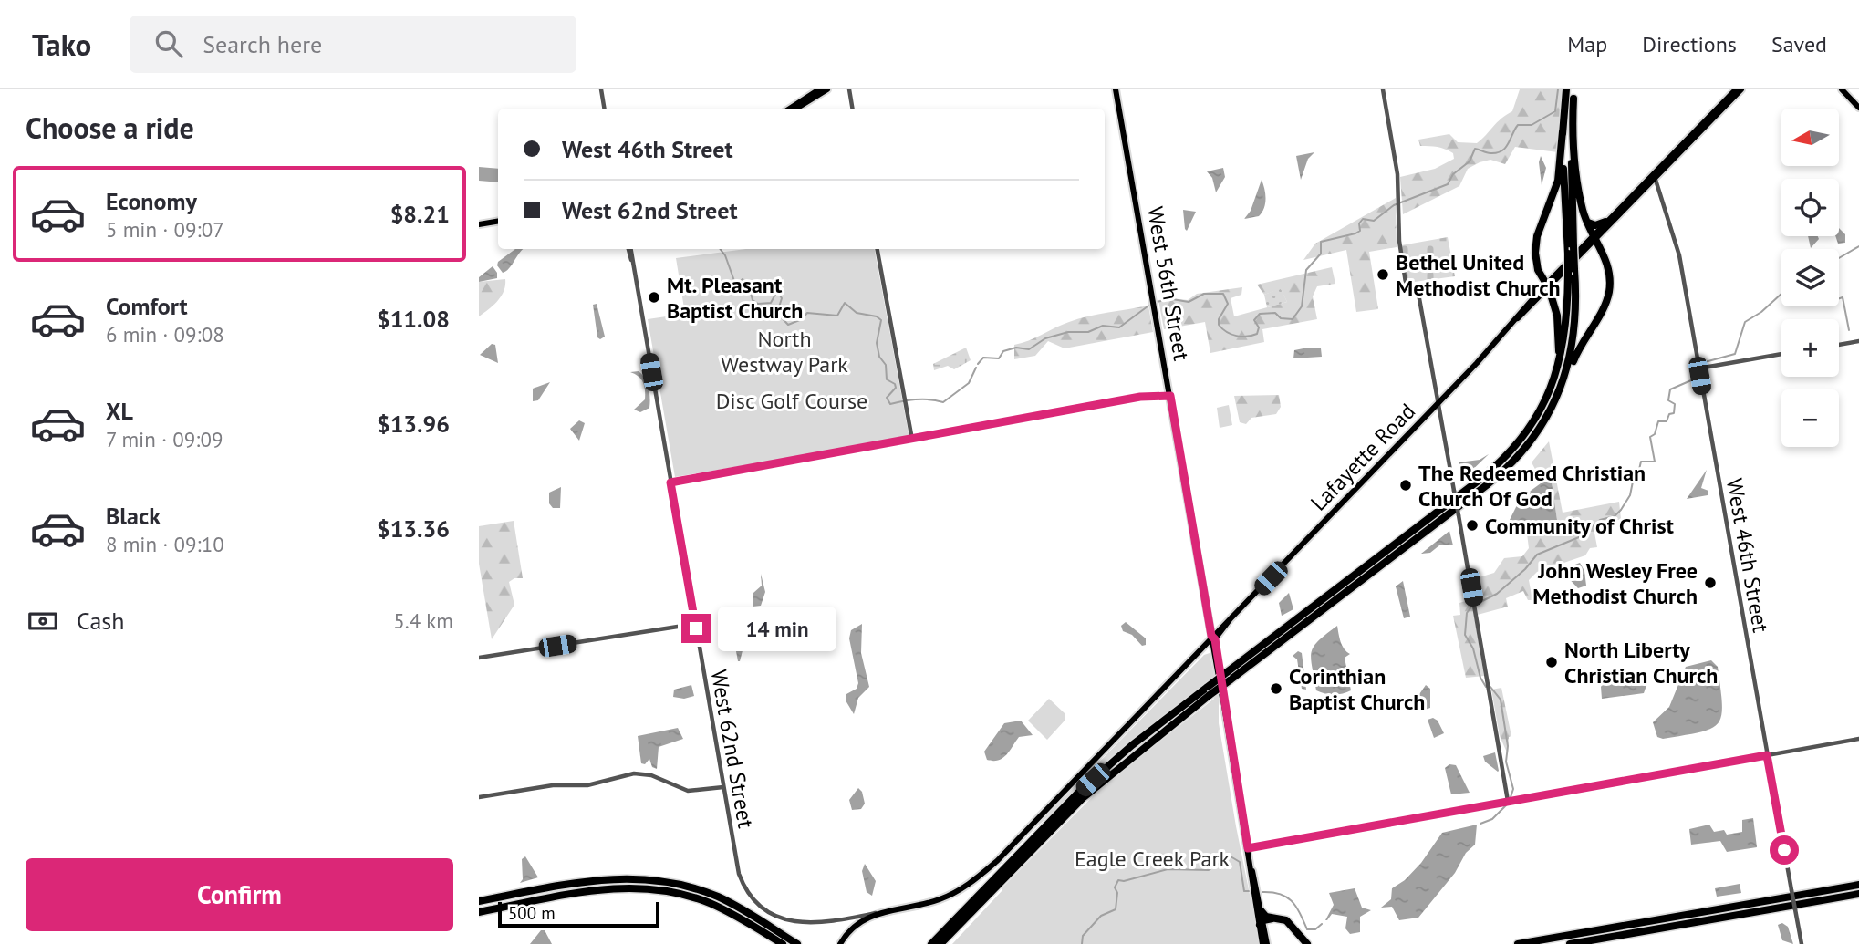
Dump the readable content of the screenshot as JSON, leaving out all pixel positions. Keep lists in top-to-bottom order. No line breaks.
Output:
{"streets":{"main road":["West 56th Street","Lafayette Road"],"street":["West 46th Street","West 62nd Street"]},"crossings":[["West 56th Street","Lafayette Road"],["Lafayette Road","West 46th Street"]],"parks":["North Westway Park","Disc Golf Course","Eagle Creek Park"],"places":["Bethel United Methodist Church","Mt. Pleasant Baptist Church","The Redeemed Christian Church Of God","Community of Christ","John Wesley Free Methodist Church","North Liberty Christian Church","Corinthian Baptist Church"],"scale_bar":"500 m","north":"left","page":{"header":"Tako","search":"Search here","nav":["Map","Directions","Saved"],"heading":"Choose a ride","map_buttons":["+","−"],"banner":["West 46th Street","West 62nd Street"],"list":[{"name":"Economy","note":"5 min · 09:07","value":"$8.21"},{"name":"Comfort","note":"6 min · 09:08","value":"$11.08"},{"name":"XL","note":"7 min · 09:09","value":"$13.96"},{"name":"Black","note":"8 min · 09:10","value":"$13.36"}],"pay":["Cash","5.4 km"],"bubble":"14 min","buttons":"Confirm","scale":"500 m"}}
